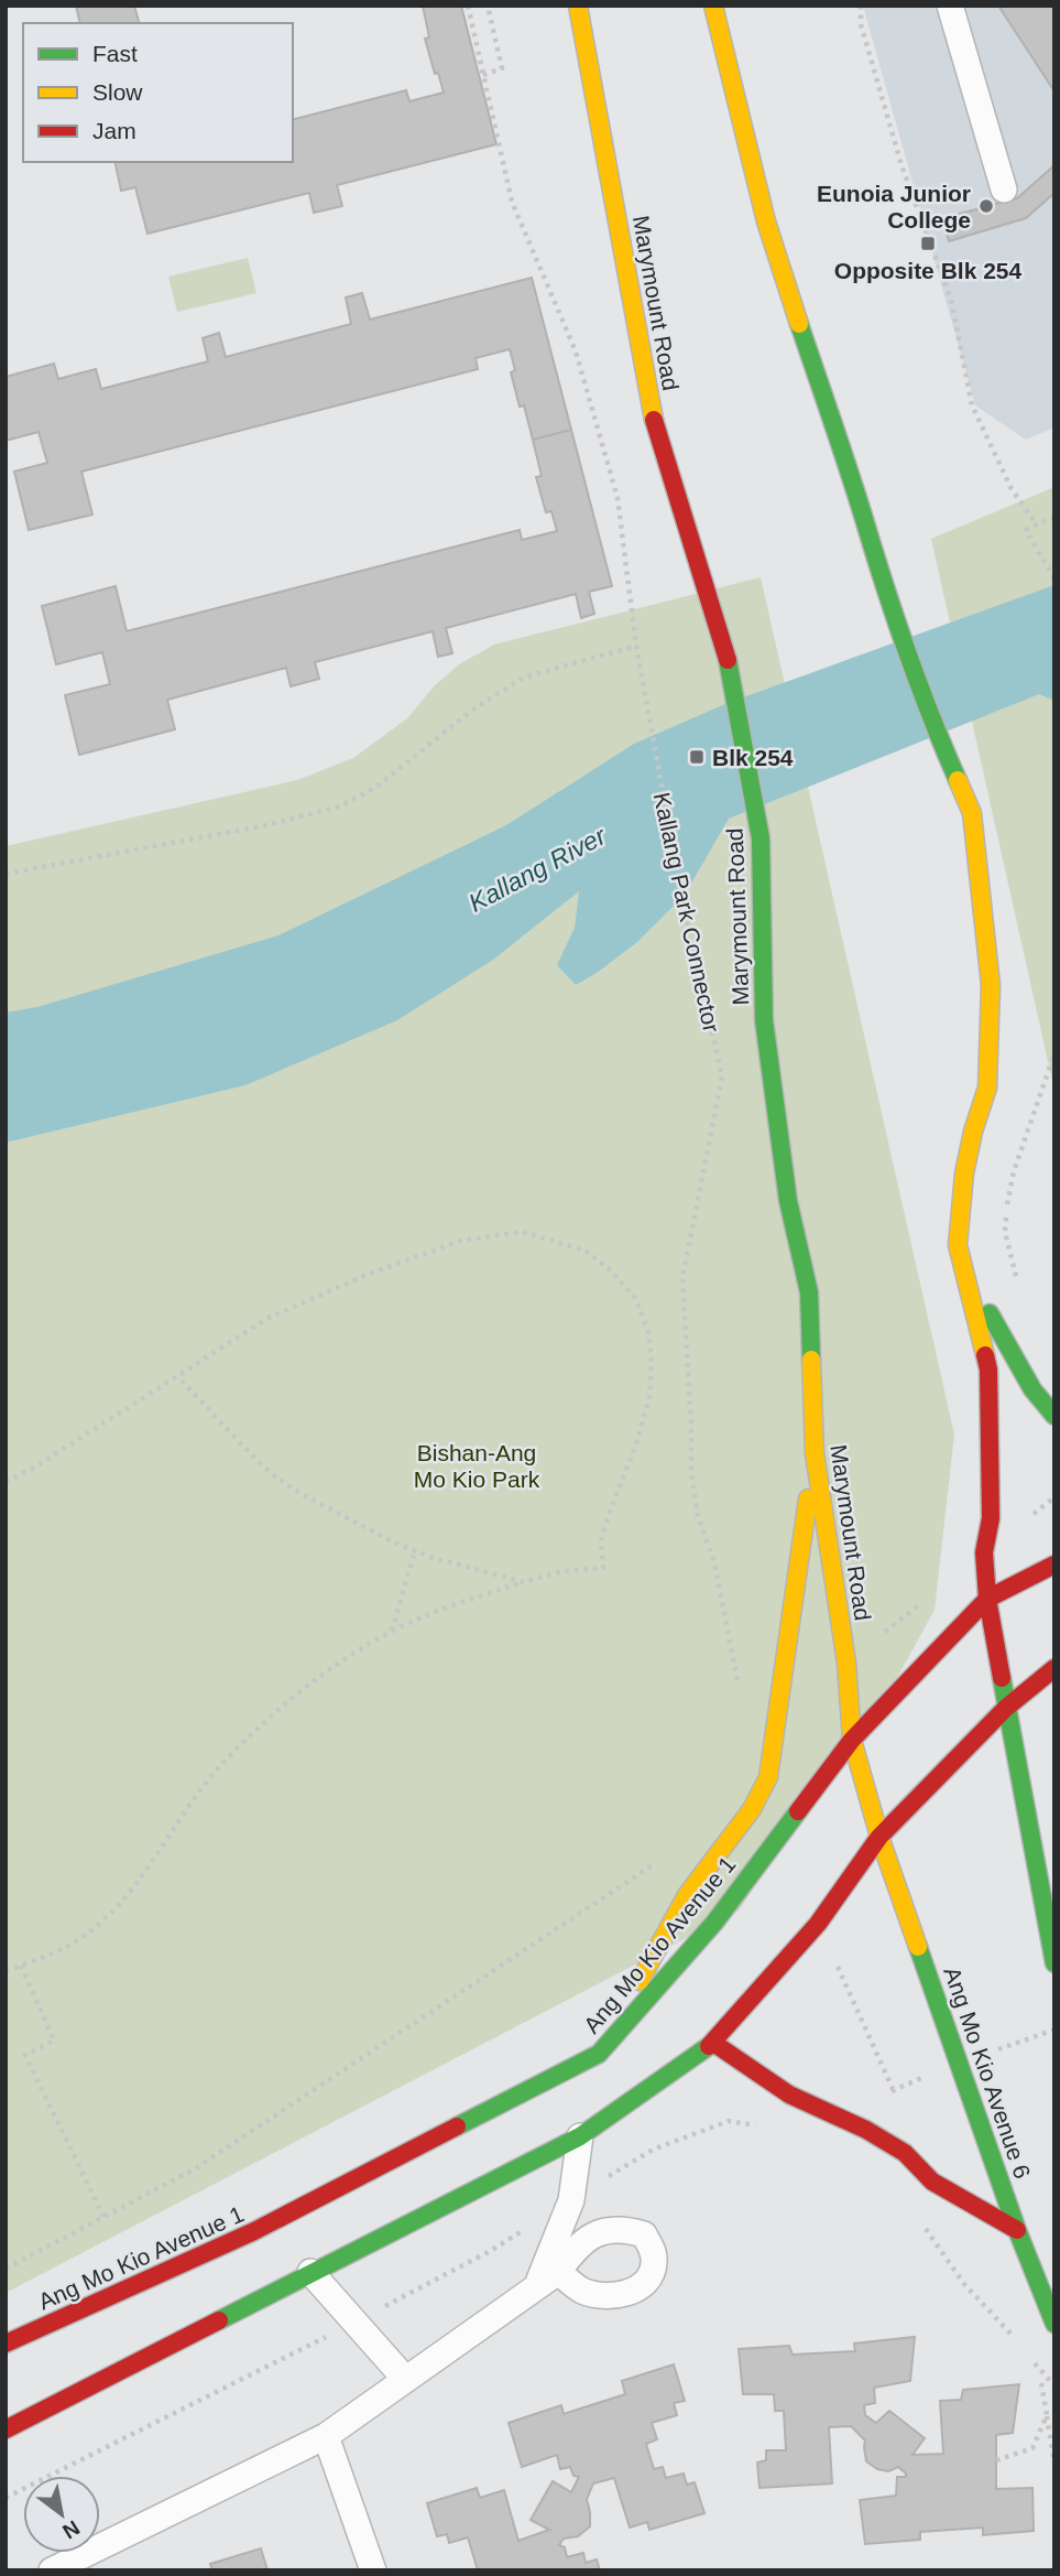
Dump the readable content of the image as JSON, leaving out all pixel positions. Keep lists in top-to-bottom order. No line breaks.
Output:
{"streets":{"main road":["Marymount Road","Ang Mo Kio Avenue 1","Ang Mo Kio Avenue 6"],"path":["Kallang Park Connector"]},"crossings":[["Marymount Road","Ang Mo Kio Avenue 1"],["Marymount Road","Ang Mo Kio Avenue 6"]],"water":["Kallang River"],"parks":["Bishan-Ang Mo Kio Park"],"places":{"other":["Eunoia Junior College"],"transit":["Opposite Blk 254","Blk 254"]},"legend":["Fast","Slow","Jam"],"north":"bottom right"}
